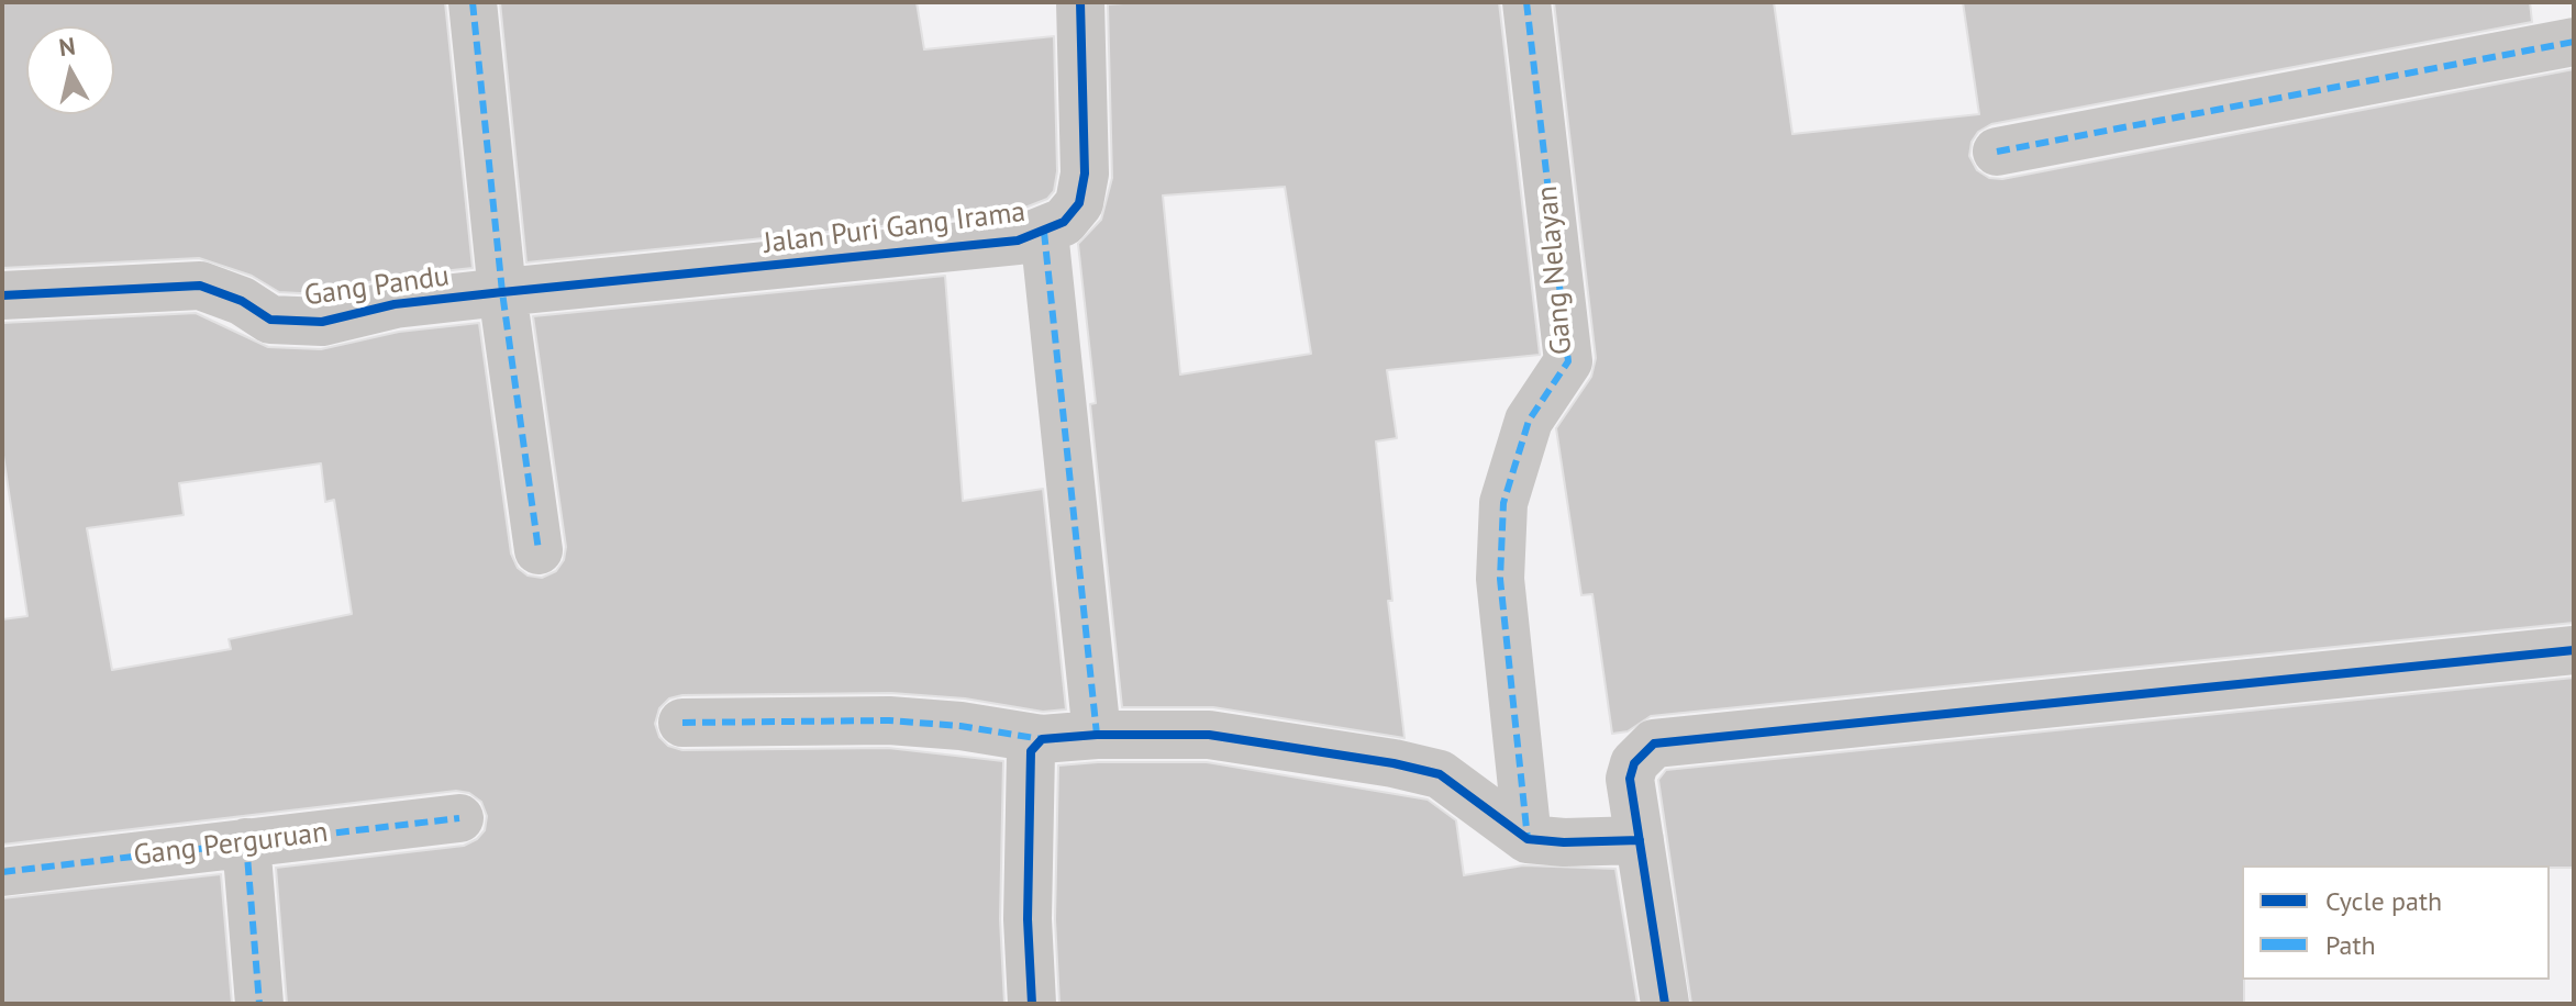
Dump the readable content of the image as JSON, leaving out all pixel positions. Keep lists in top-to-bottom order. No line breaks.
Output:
{"streets":{"street":["Jalan Puri Gang Irama","Gang Nelayan","Gang Pandu","Gang Perguruan"]},"crossings":[["Jalan Puri Gang Irama","Gang Pandu"]],"legend":["Cycle path","Path"],"north":"top"}
